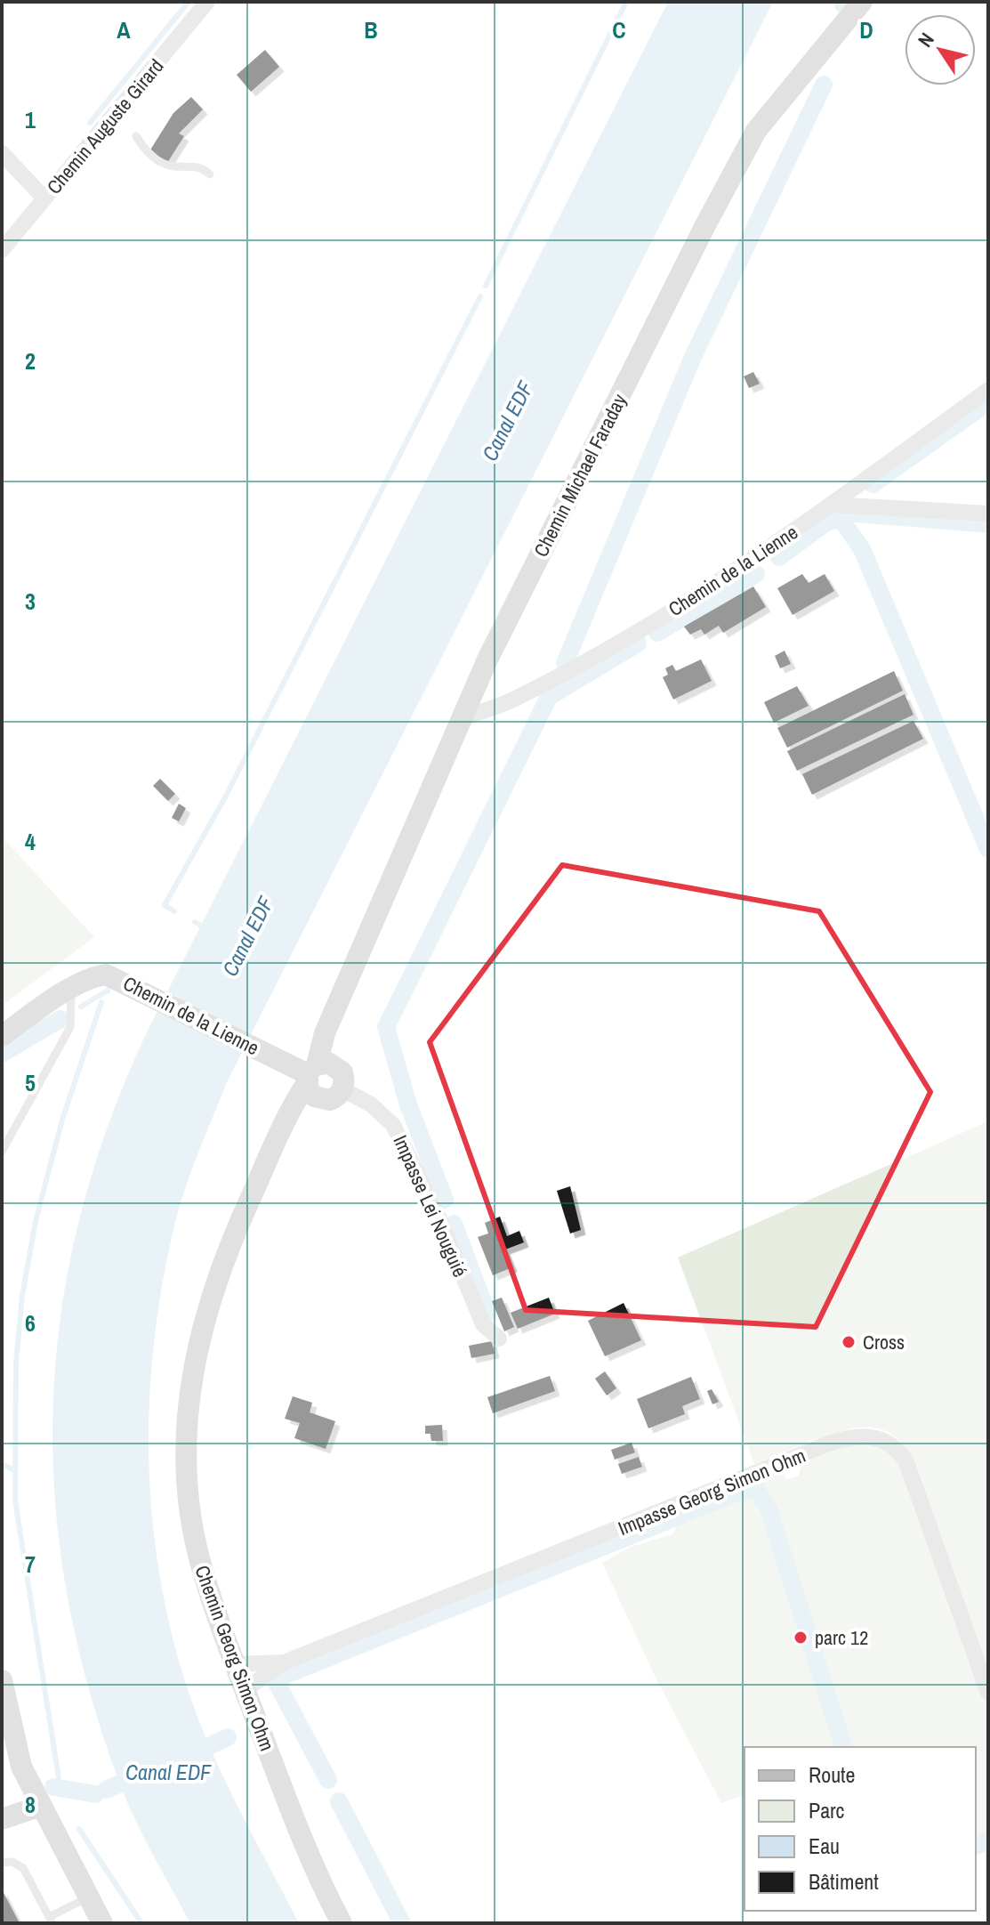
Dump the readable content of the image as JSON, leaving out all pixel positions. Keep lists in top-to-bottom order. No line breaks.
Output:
{"streets":{"main road":["Chemin Michael Faraday","Chemin de la Lienne","Chemin Georg Simon Ohm"],"street":["Chemin Auguste Girard","Impasse Lei Nouguié","Impasse Georg Simon Ohm"]},"crossings":[["Chemin Michael Faraday","Chemin de la Lienne"],["Chemin Michael Faraday","Impasse Lei Nouguié"],["Chemin Michael Faraday","Chemin Georg Simon Ohm"],["Chemin de la Lienne","Chemin Georg Simon Ohm"],["Impasse Lei Nouguié","Chemin Georg Simon Ohm"],["Impasse Georg Simon Ohm","Chemin Georg Simon Ohm"]],"water":["Canal EDF"],"places":["Cross","parc 12"],"legend":["Route","Parc","Eau","Bâtiment"],"north":"top left","grid":{"columns":["A","B","C","D"],"rows":["1","2","3","4","5","6","7","8"]}}
